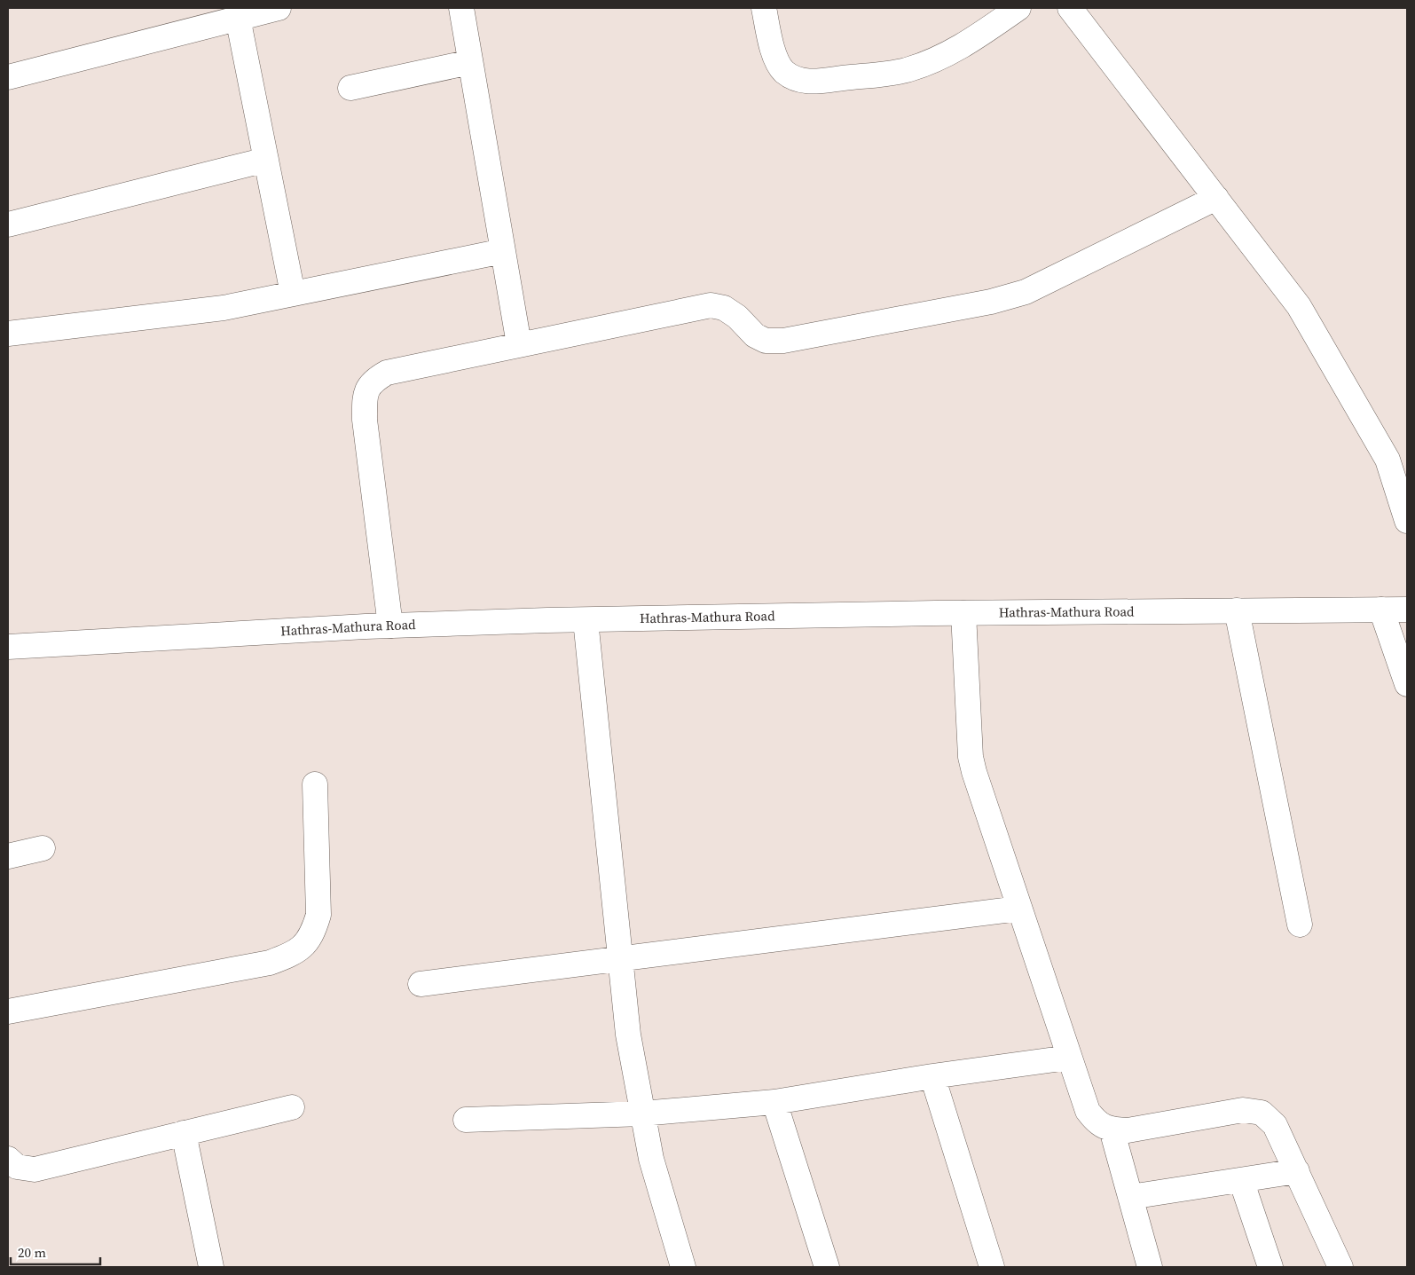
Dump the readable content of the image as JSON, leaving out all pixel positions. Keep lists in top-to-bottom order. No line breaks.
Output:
{"streets":{"main road":["Hathras-Mathura Road"]},"scale_bar":"20 m"}
